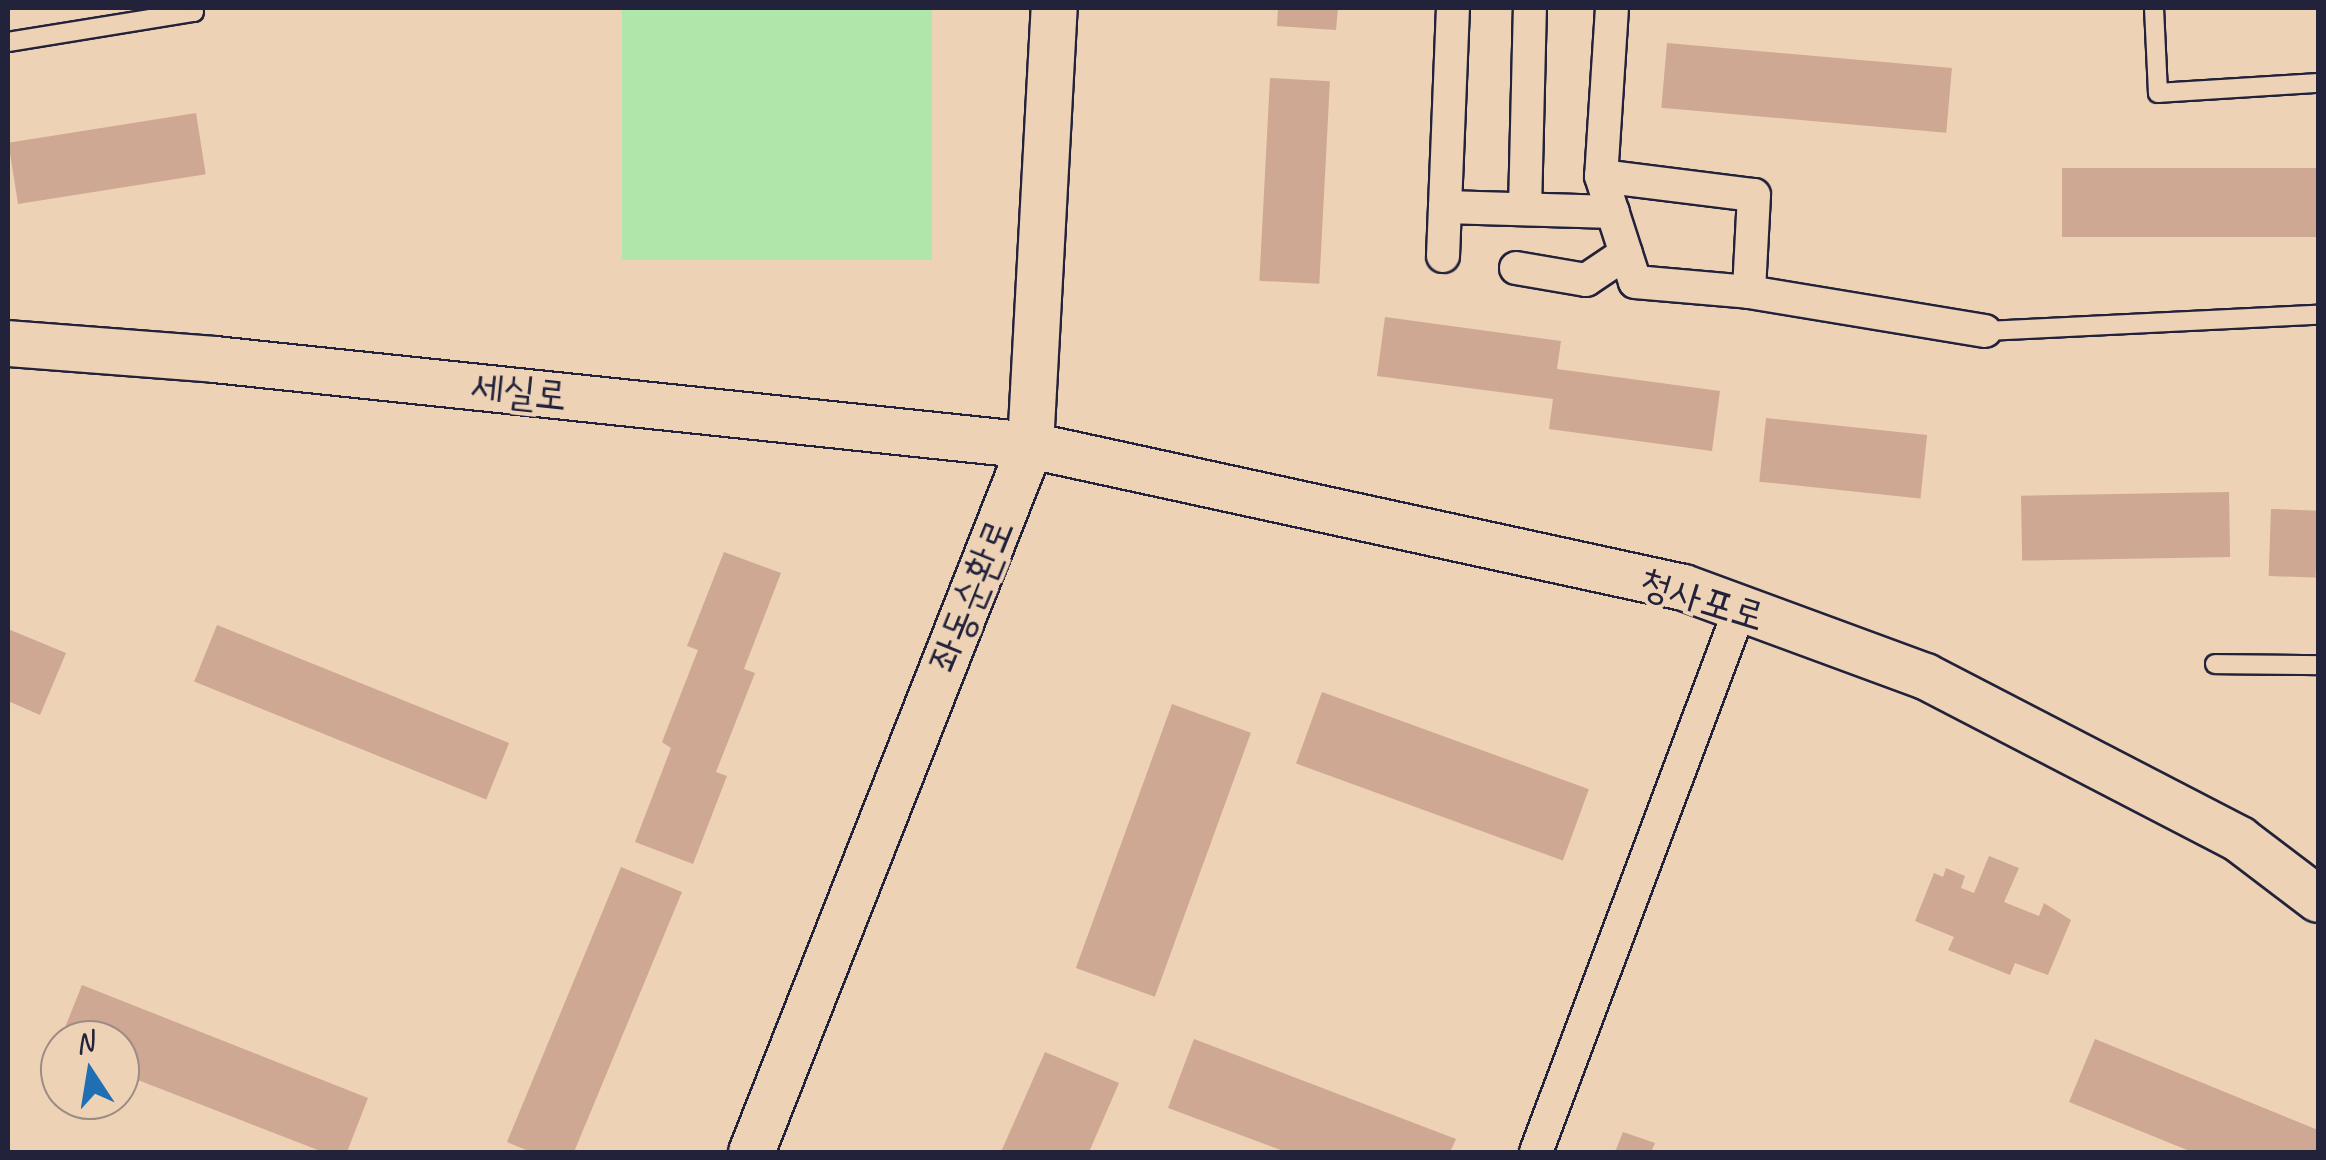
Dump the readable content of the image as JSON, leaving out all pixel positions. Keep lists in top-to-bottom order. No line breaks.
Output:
{"streets":{"street":["세실로","좌동순환로","청사포로"]},"crossings":[["세실로","좌동순환로"],["세실로","청사포로"],["좌동순환로","청사포로"]],"north":"top"}
